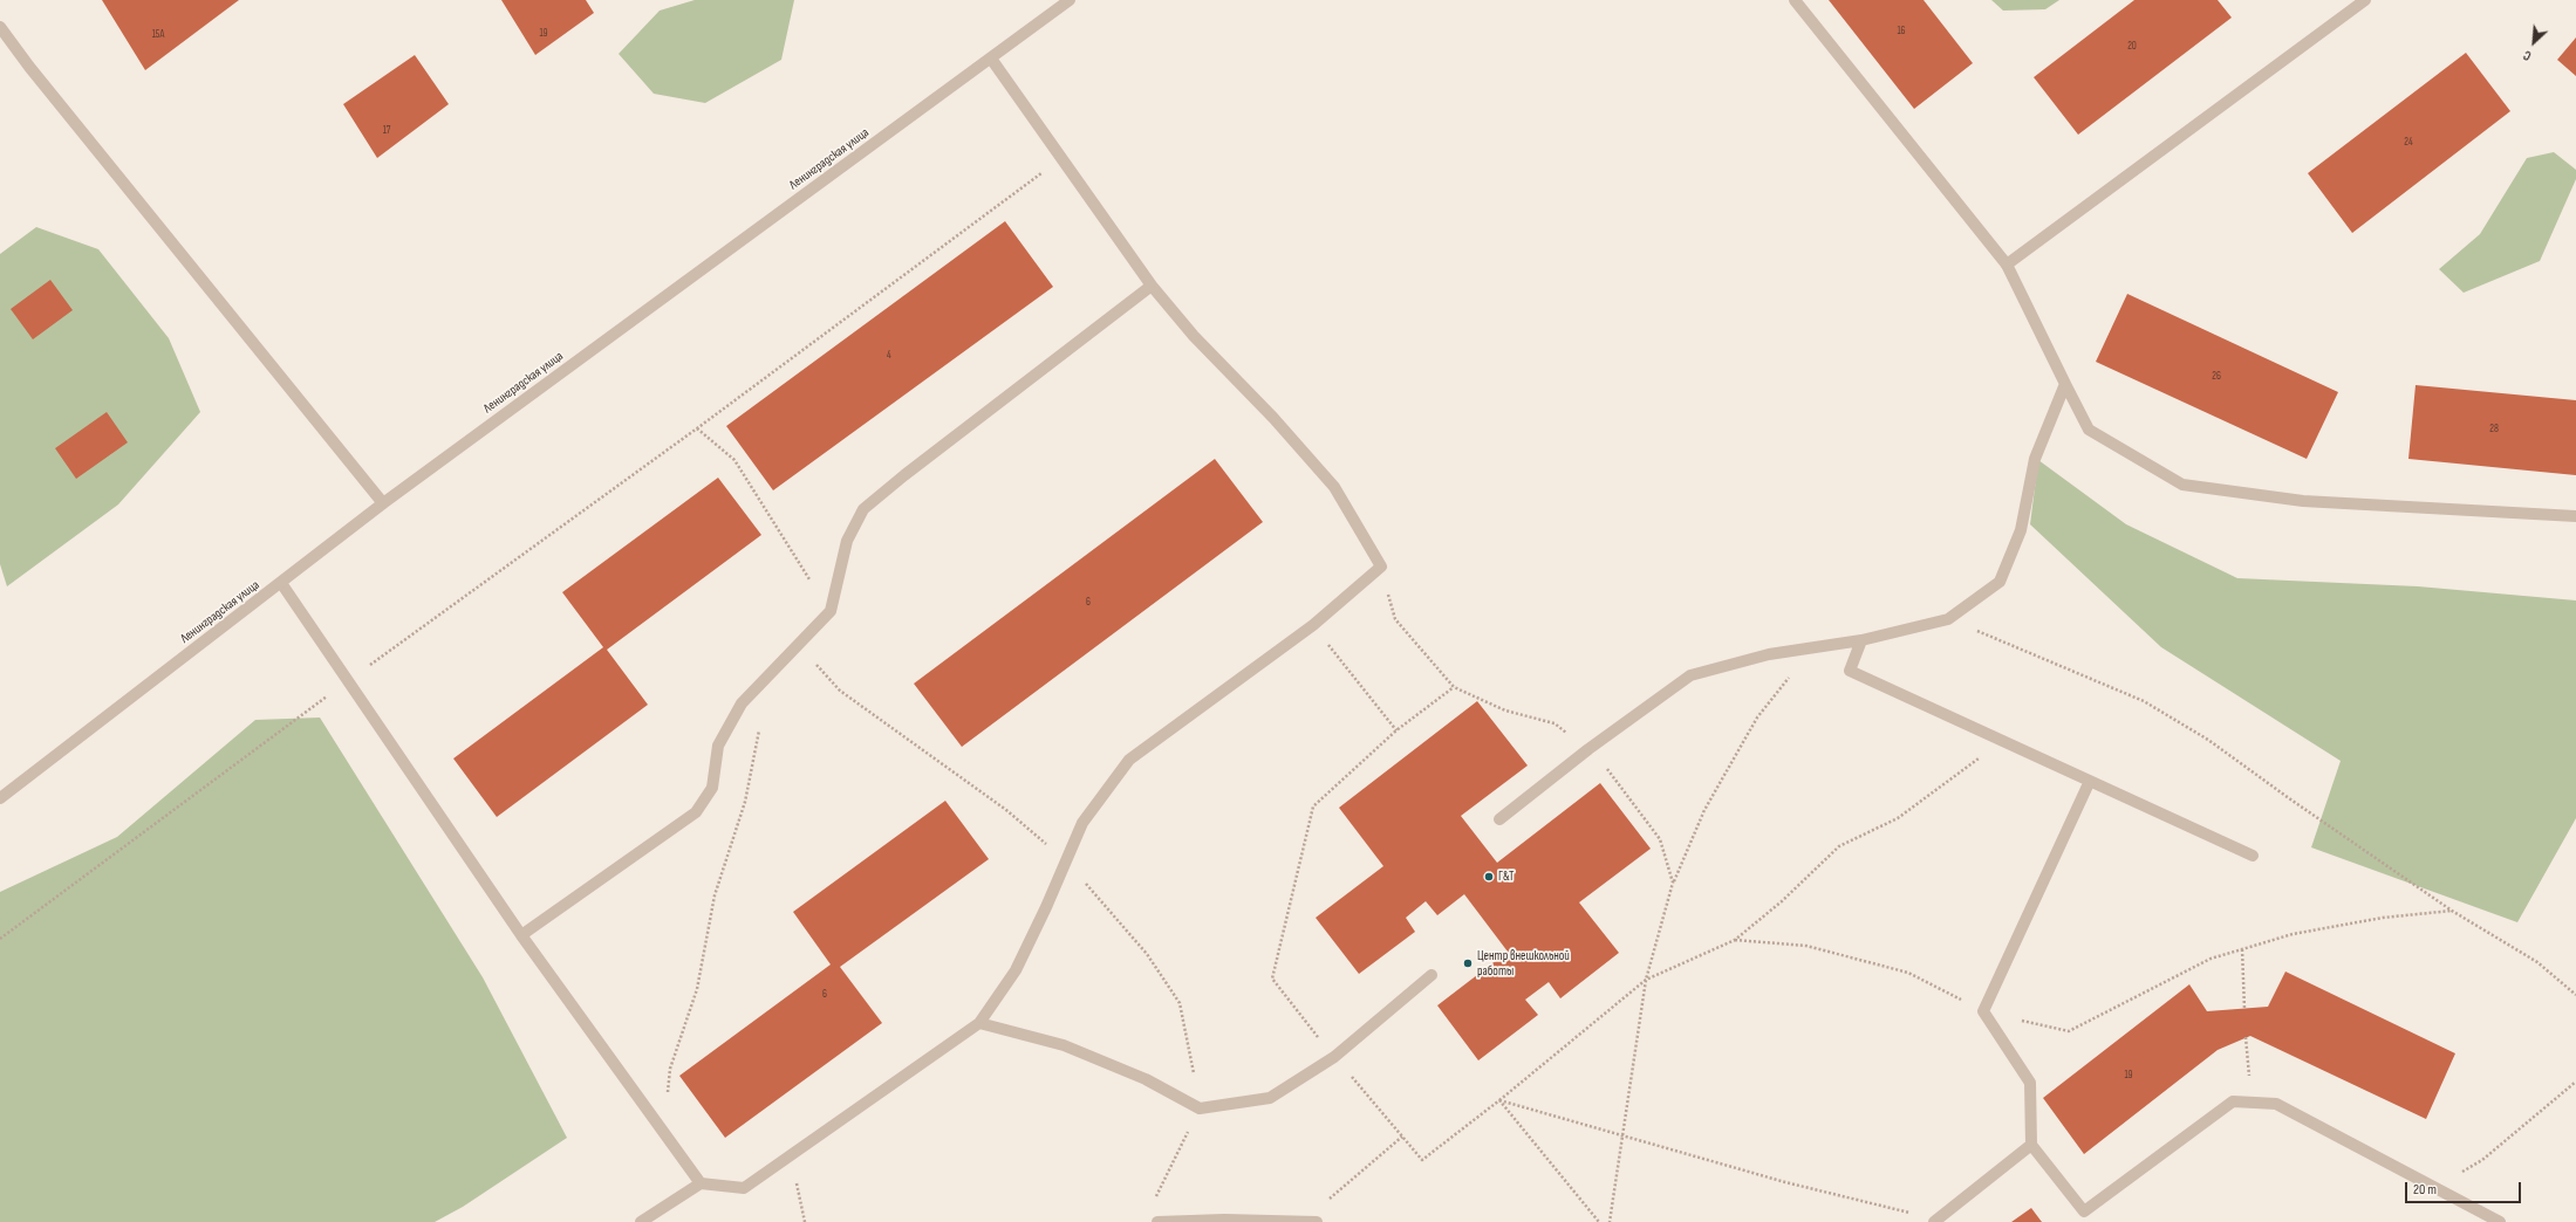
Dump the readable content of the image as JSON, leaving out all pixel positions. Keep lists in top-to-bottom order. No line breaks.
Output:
{"streets":{"street":["Ленинградская улица"]},"places":["Г&Т","Центр внешкольной работы"],"house_numbers":["16","19","15А","20","17","24","4","26","28","6","6","19"],"scale_bar":"20 m","north":"bottom left"}
